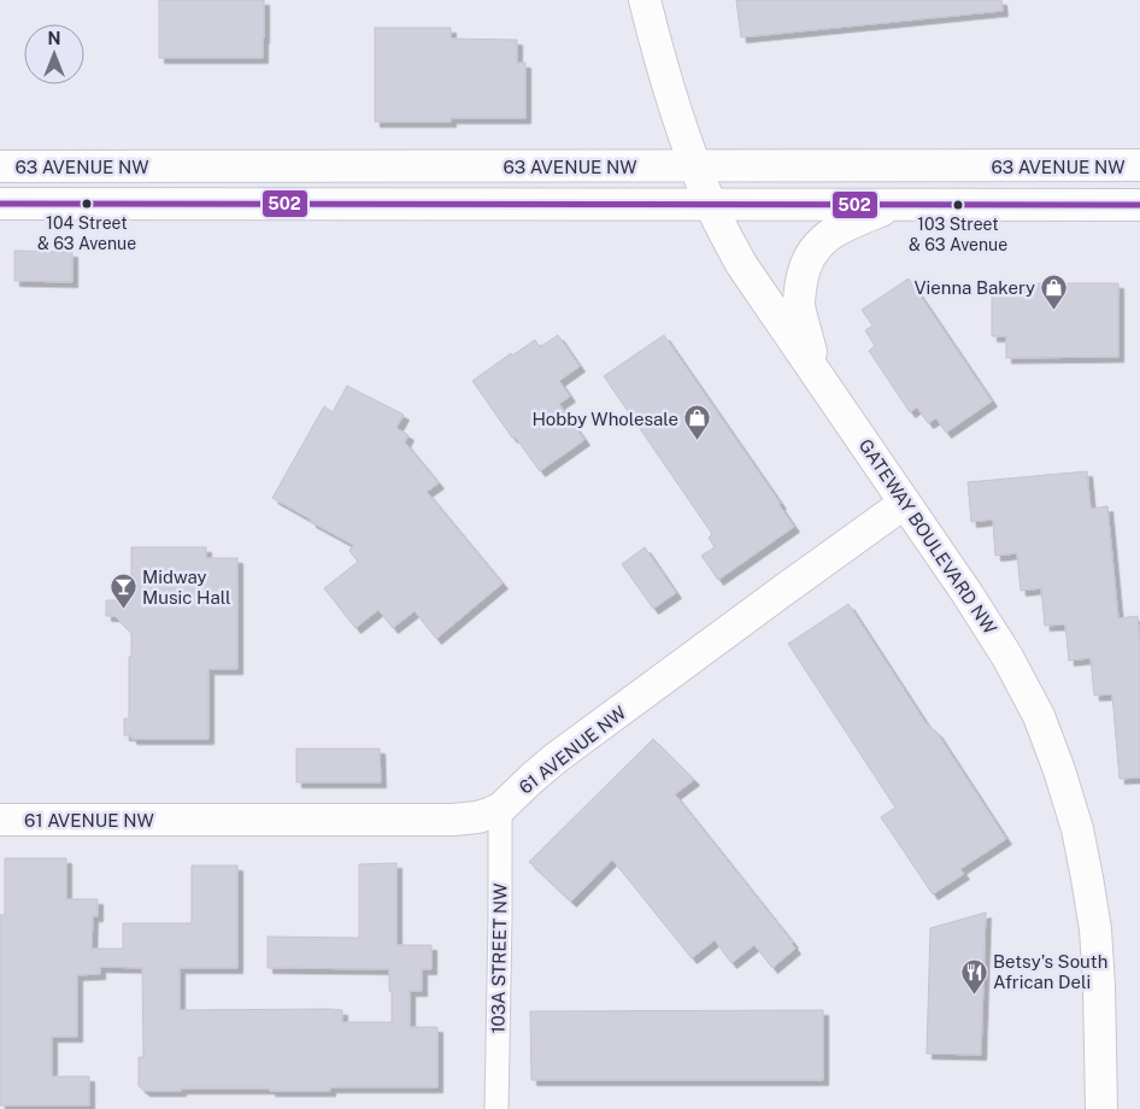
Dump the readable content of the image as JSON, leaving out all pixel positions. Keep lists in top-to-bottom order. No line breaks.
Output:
{"streets":{"main road":["63 AVENUE NW","GATEWAY BOULEVARD NW","61 AVENUE NW"],"street":["103A STREET NW"]},"crossings":[["63 AVENUE NW","GATEWAY BOULEVARD NW"],["GATEWAY BOULEVARD NW","61 AVENUE NW"],["61 AVENUE NW","103A STREET NW"]],"places":{"other":["104 Street & 63 Avenue","103 Street & 63 Avenue"],"shop":["Vienna Bakery","Hobby Wholesale"],"bar":["Midway Music Hall"],"restaurant":["Betsy's South African Deli"]},"lines":["transit line 502"],"north":"top"}
